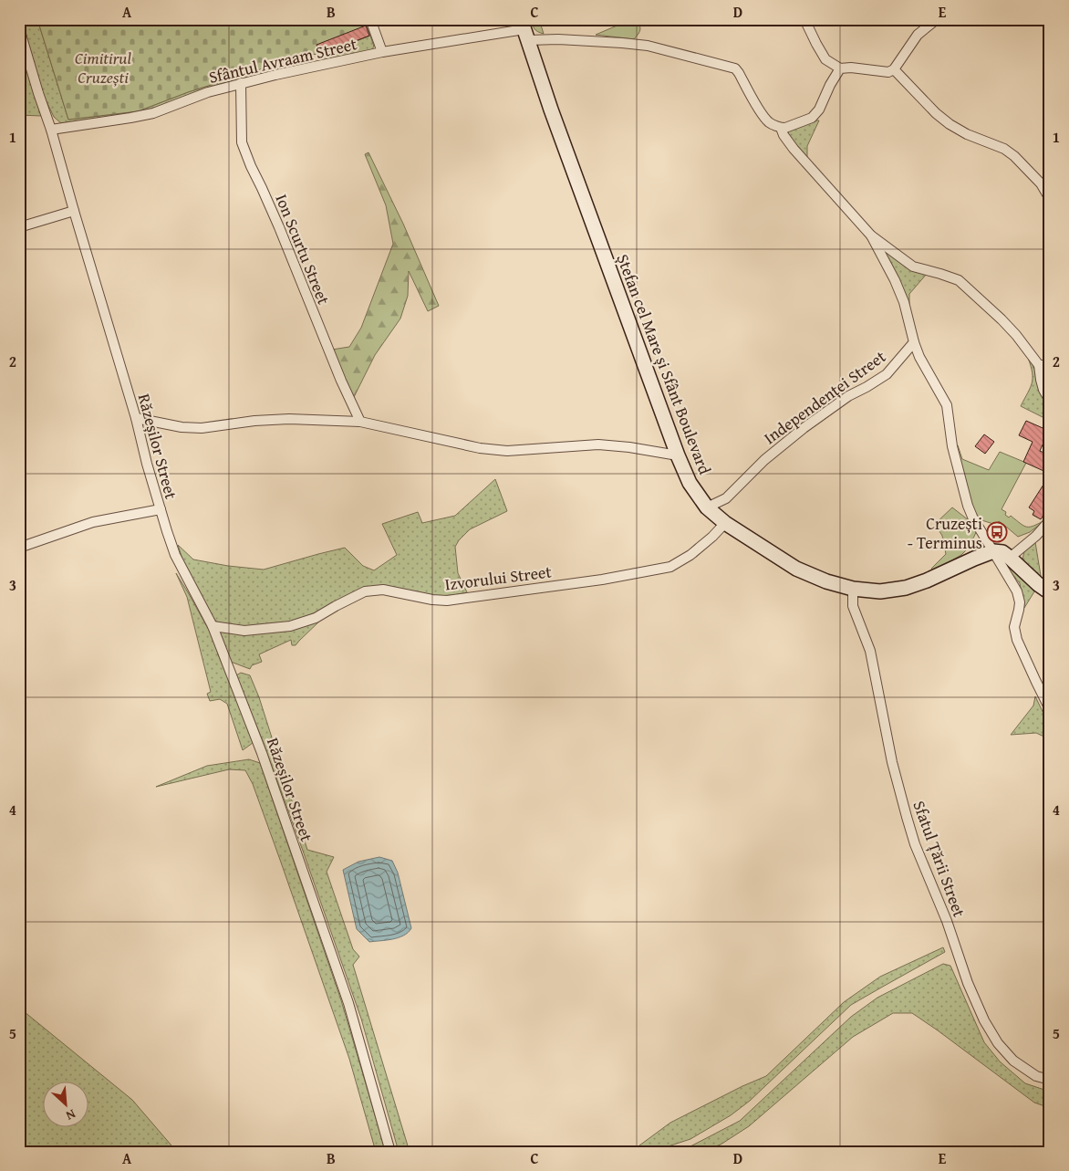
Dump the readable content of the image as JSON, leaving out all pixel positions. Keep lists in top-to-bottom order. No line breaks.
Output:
{"streets":{"street":["Sfântul Avraam Street","Ion Scurtu Street","Ștefan cel Mare și Sfânt Boulevard","Independenței Street","Răzeșilor Street","Izvorului Street","Sfatul Țării Street"]},"crossings":[["Sfântul Avraam Street","Ion Scurtu Street"],["Sfântul Avraam Street","Ștefan cel Mare și Sfânt Boulevard"],["Sfântul Avraam Street","Răzeșilor Street"],["Ștefan cel Mare și Sfânt Boulevard","Independenței Street"],["Ștefan cel Mare și Sfânt Boulevard","Izvorului Street"],["Ștefan cel Mare și Sfânt Boulevard","Sfatul Țării Street"],["Răzeșilor Street","Izvorului Street"]],"parks":["Cimitirul Cruzești"],"places":{"bus stop":["Cruzești - Terminus"]},"north":"bottom right","grid":{"columns":["A","B","C","D","E"],"rows":["1","2","3","4","5"]}}
